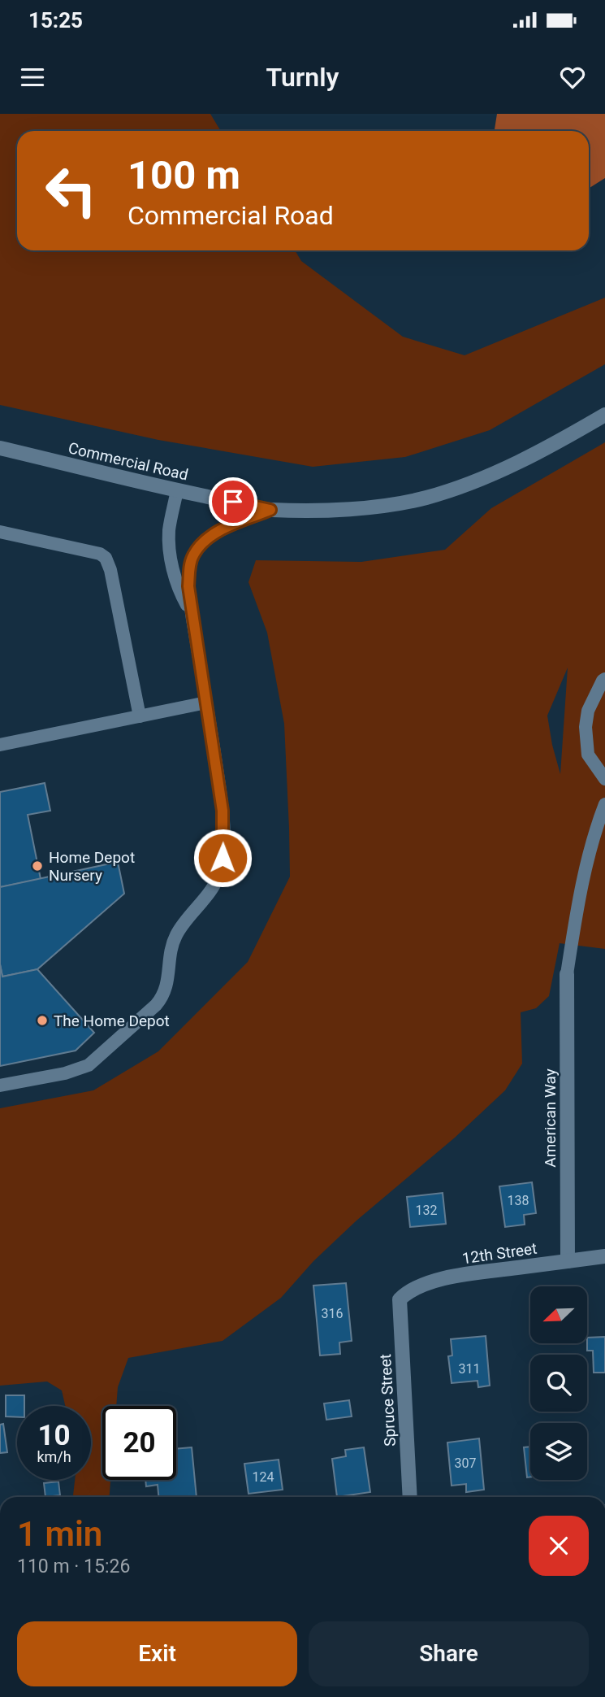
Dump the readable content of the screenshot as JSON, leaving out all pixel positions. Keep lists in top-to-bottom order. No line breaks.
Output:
{"streets":{"street":["Commercial Road","American Way","12th Street","Spruce Street"]},"crossings":[["American Way","12th Street"],["12th Street","Spruce Street"]],"places":["Home Depot Nursery","The Home Depot"],"house_numbers":["138","132","316","311","307","124"],"north":"bottom left","page":{"status":"15:25","header":"Turnly","turn":["100 m","Commercial Road"],"speed":"10 km/h","limit":"20","heading":["1 min","110 m · 15:26"],"buttons":["Exit","Share"]}}
